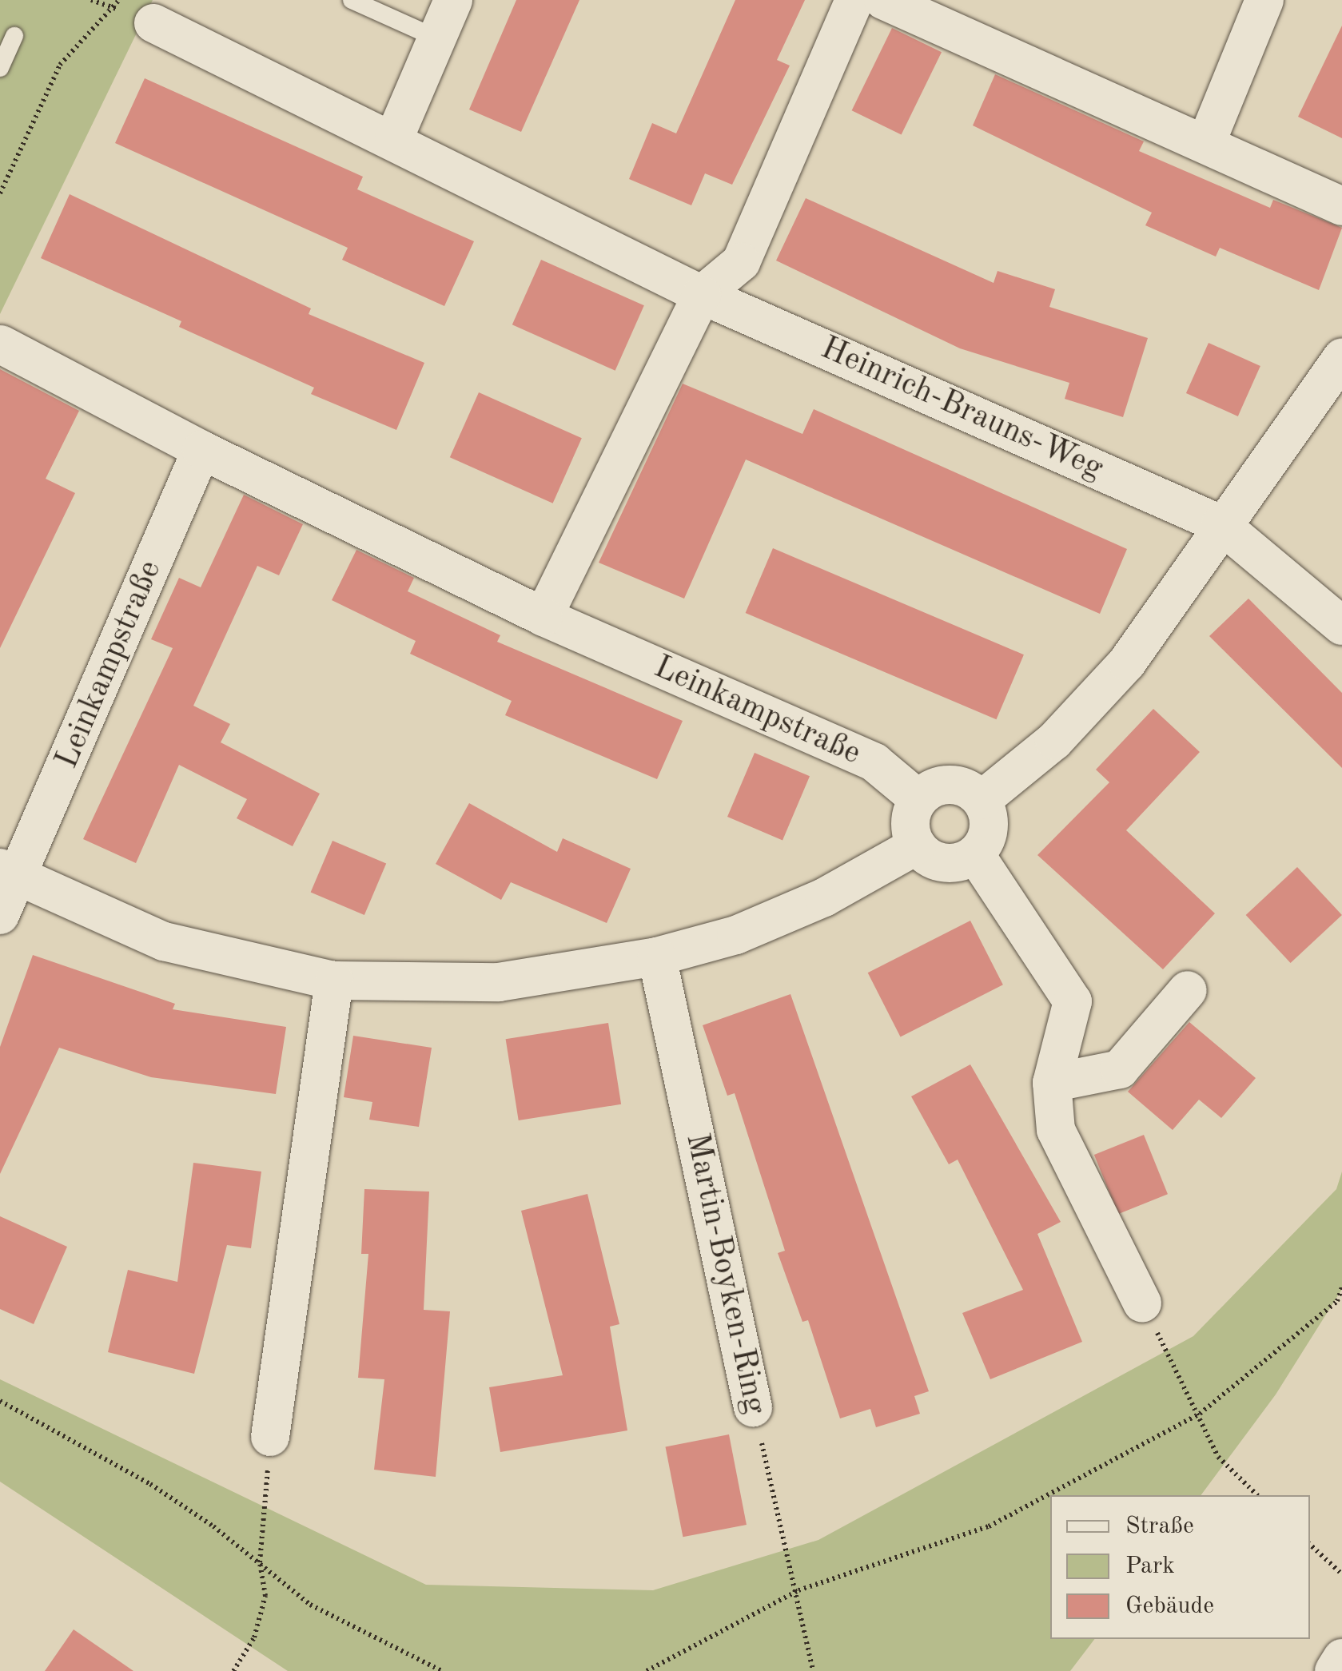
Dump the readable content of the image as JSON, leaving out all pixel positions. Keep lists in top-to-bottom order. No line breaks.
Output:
{"streets":{"street":["Heinrich-Brauns-Weg","Leinkampstraße","Martin-Boyken-Ring"]},"legend":["Straße","Park","Gebäude"]}
